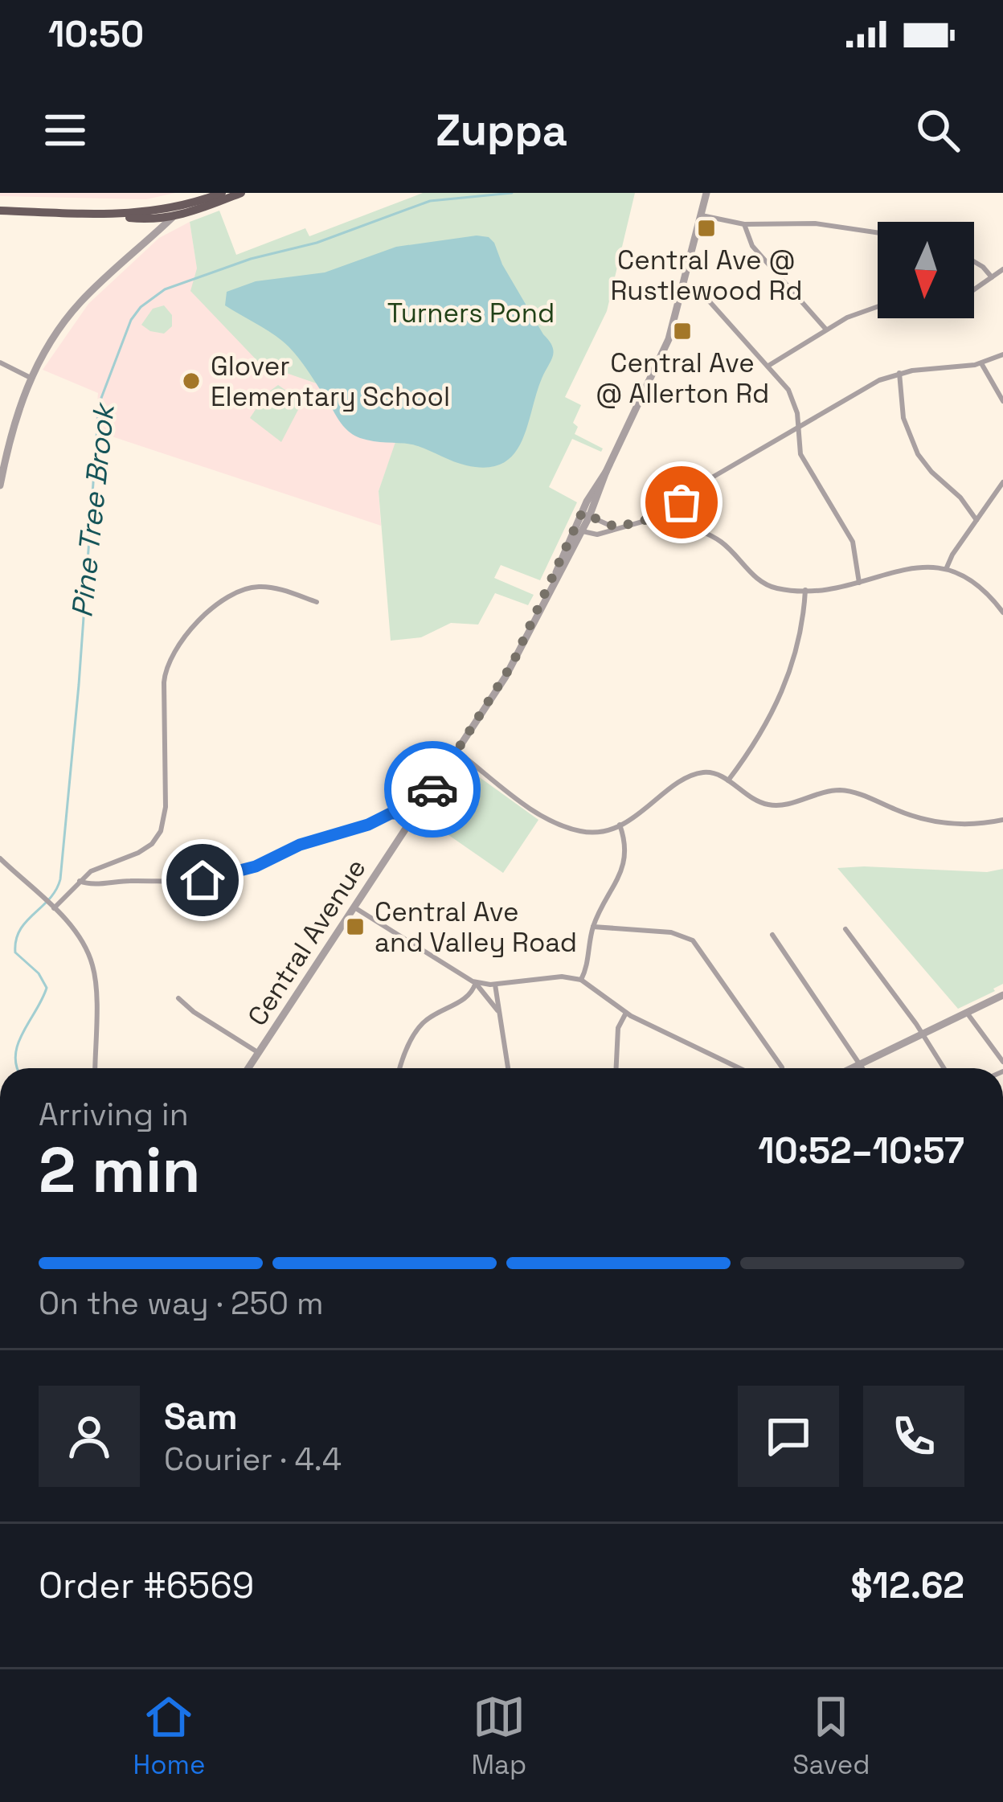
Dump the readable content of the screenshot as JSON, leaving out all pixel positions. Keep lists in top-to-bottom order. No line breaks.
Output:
{"streets":{"street":["Central Avenue"]},"water":["Pine Tree Brook"],"parks":["Turners Pond"],"places":{"transit":["Central Ave @ Rustlewood Rd","Central Ave @ Allerton Rd","Central Ave and Valley Road"],"other":["Glover Elementary School"]},"north":"bottom","page":{"status":"10:50","header":"Zuppa","heading":["2 min","Arriving in","10:52–10:57"],"panel":["Sam","Courier · 4.4","Order #6569","$12.62"],"bar":"On the way · 250 m","tabs":["Home","Map","Saved"]}}
